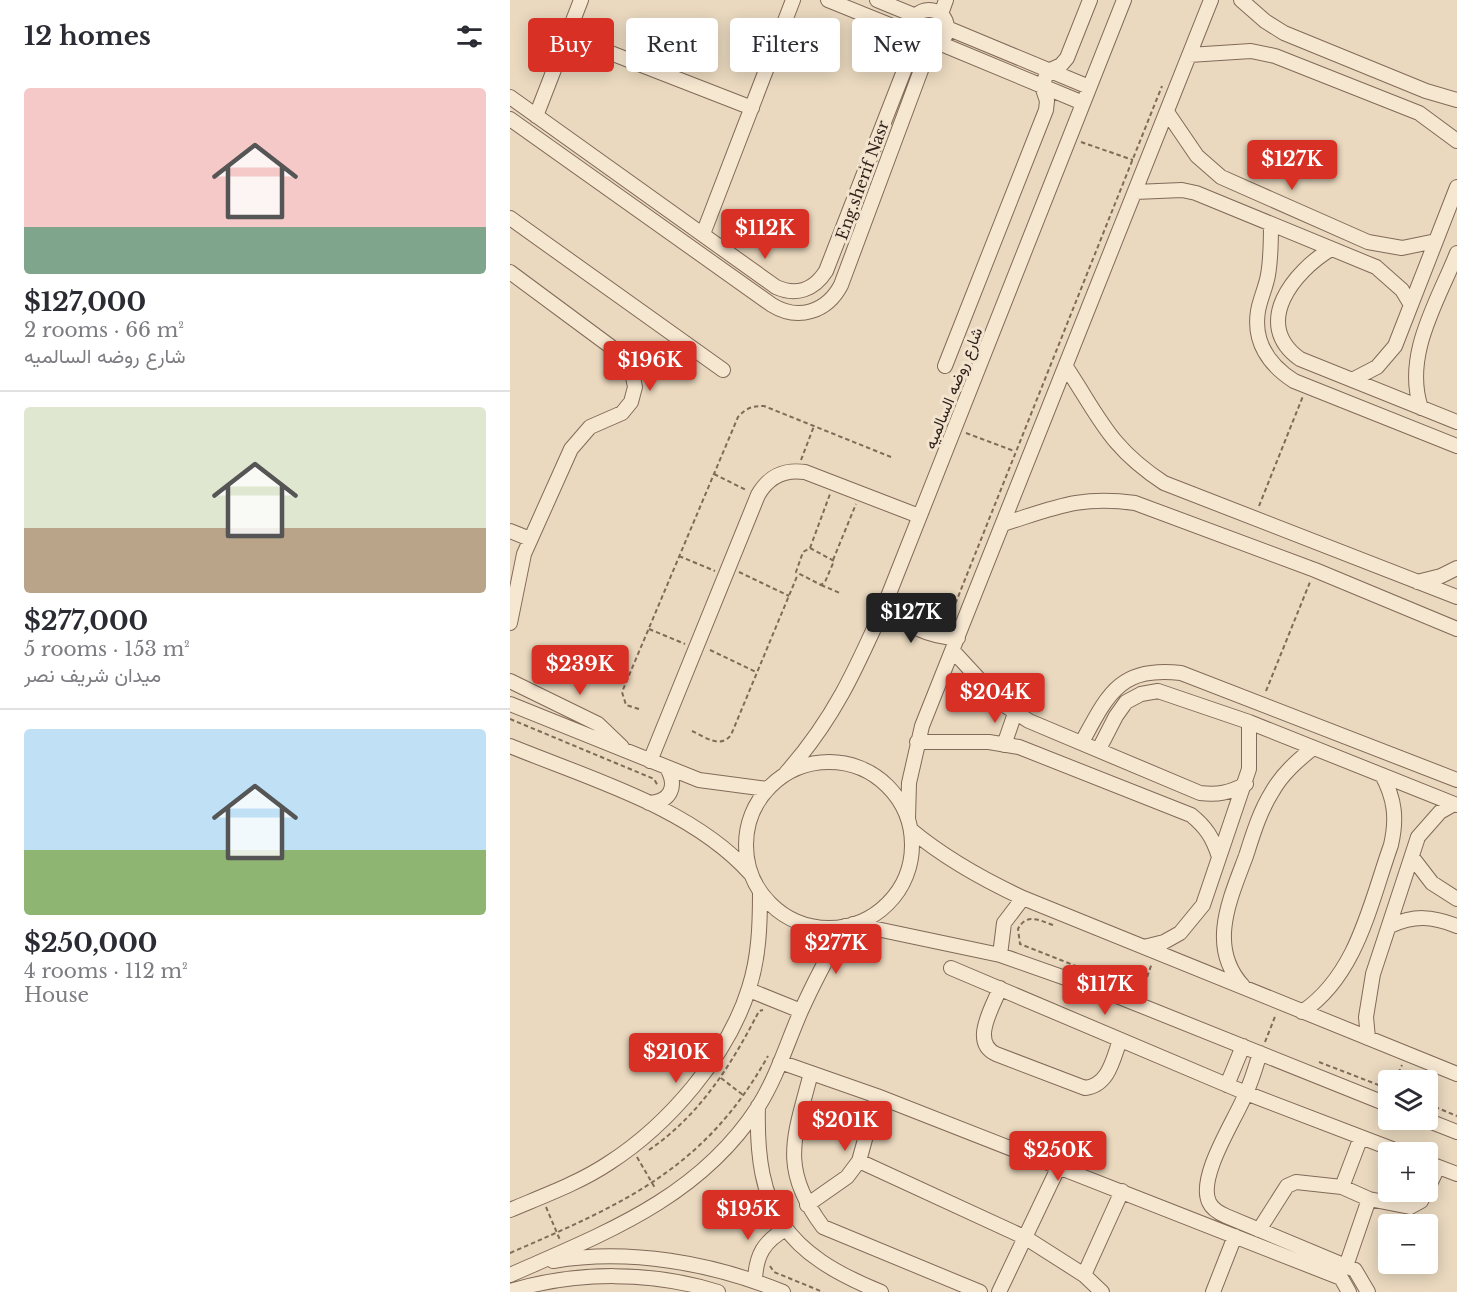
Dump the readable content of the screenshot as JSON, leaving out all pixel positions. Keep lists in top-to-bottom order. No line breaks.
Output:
{"streets":{"street":["Eng.sherif Nasr","شارع روضه السالميه"]},"page":{"heading":"12 homes","chip":["Buy","Rent","Filters","New"],"list":[{"name":"$127,000","note":"2 rooms · 66 m² · شارع روضه السالميه"},{"name":"$277,000","note":"5 rooms · 153 m² · ميدان شريف نصر"},{"name":"$250,000","note":"4 rooms · 112 m² · House"}],"price":["$127K","$112K","$196K","$127K","$239K","$204K","$277K","$117K","$210K","$201K","$250K","$195K"],"map_buttons":["+","−"]}}
